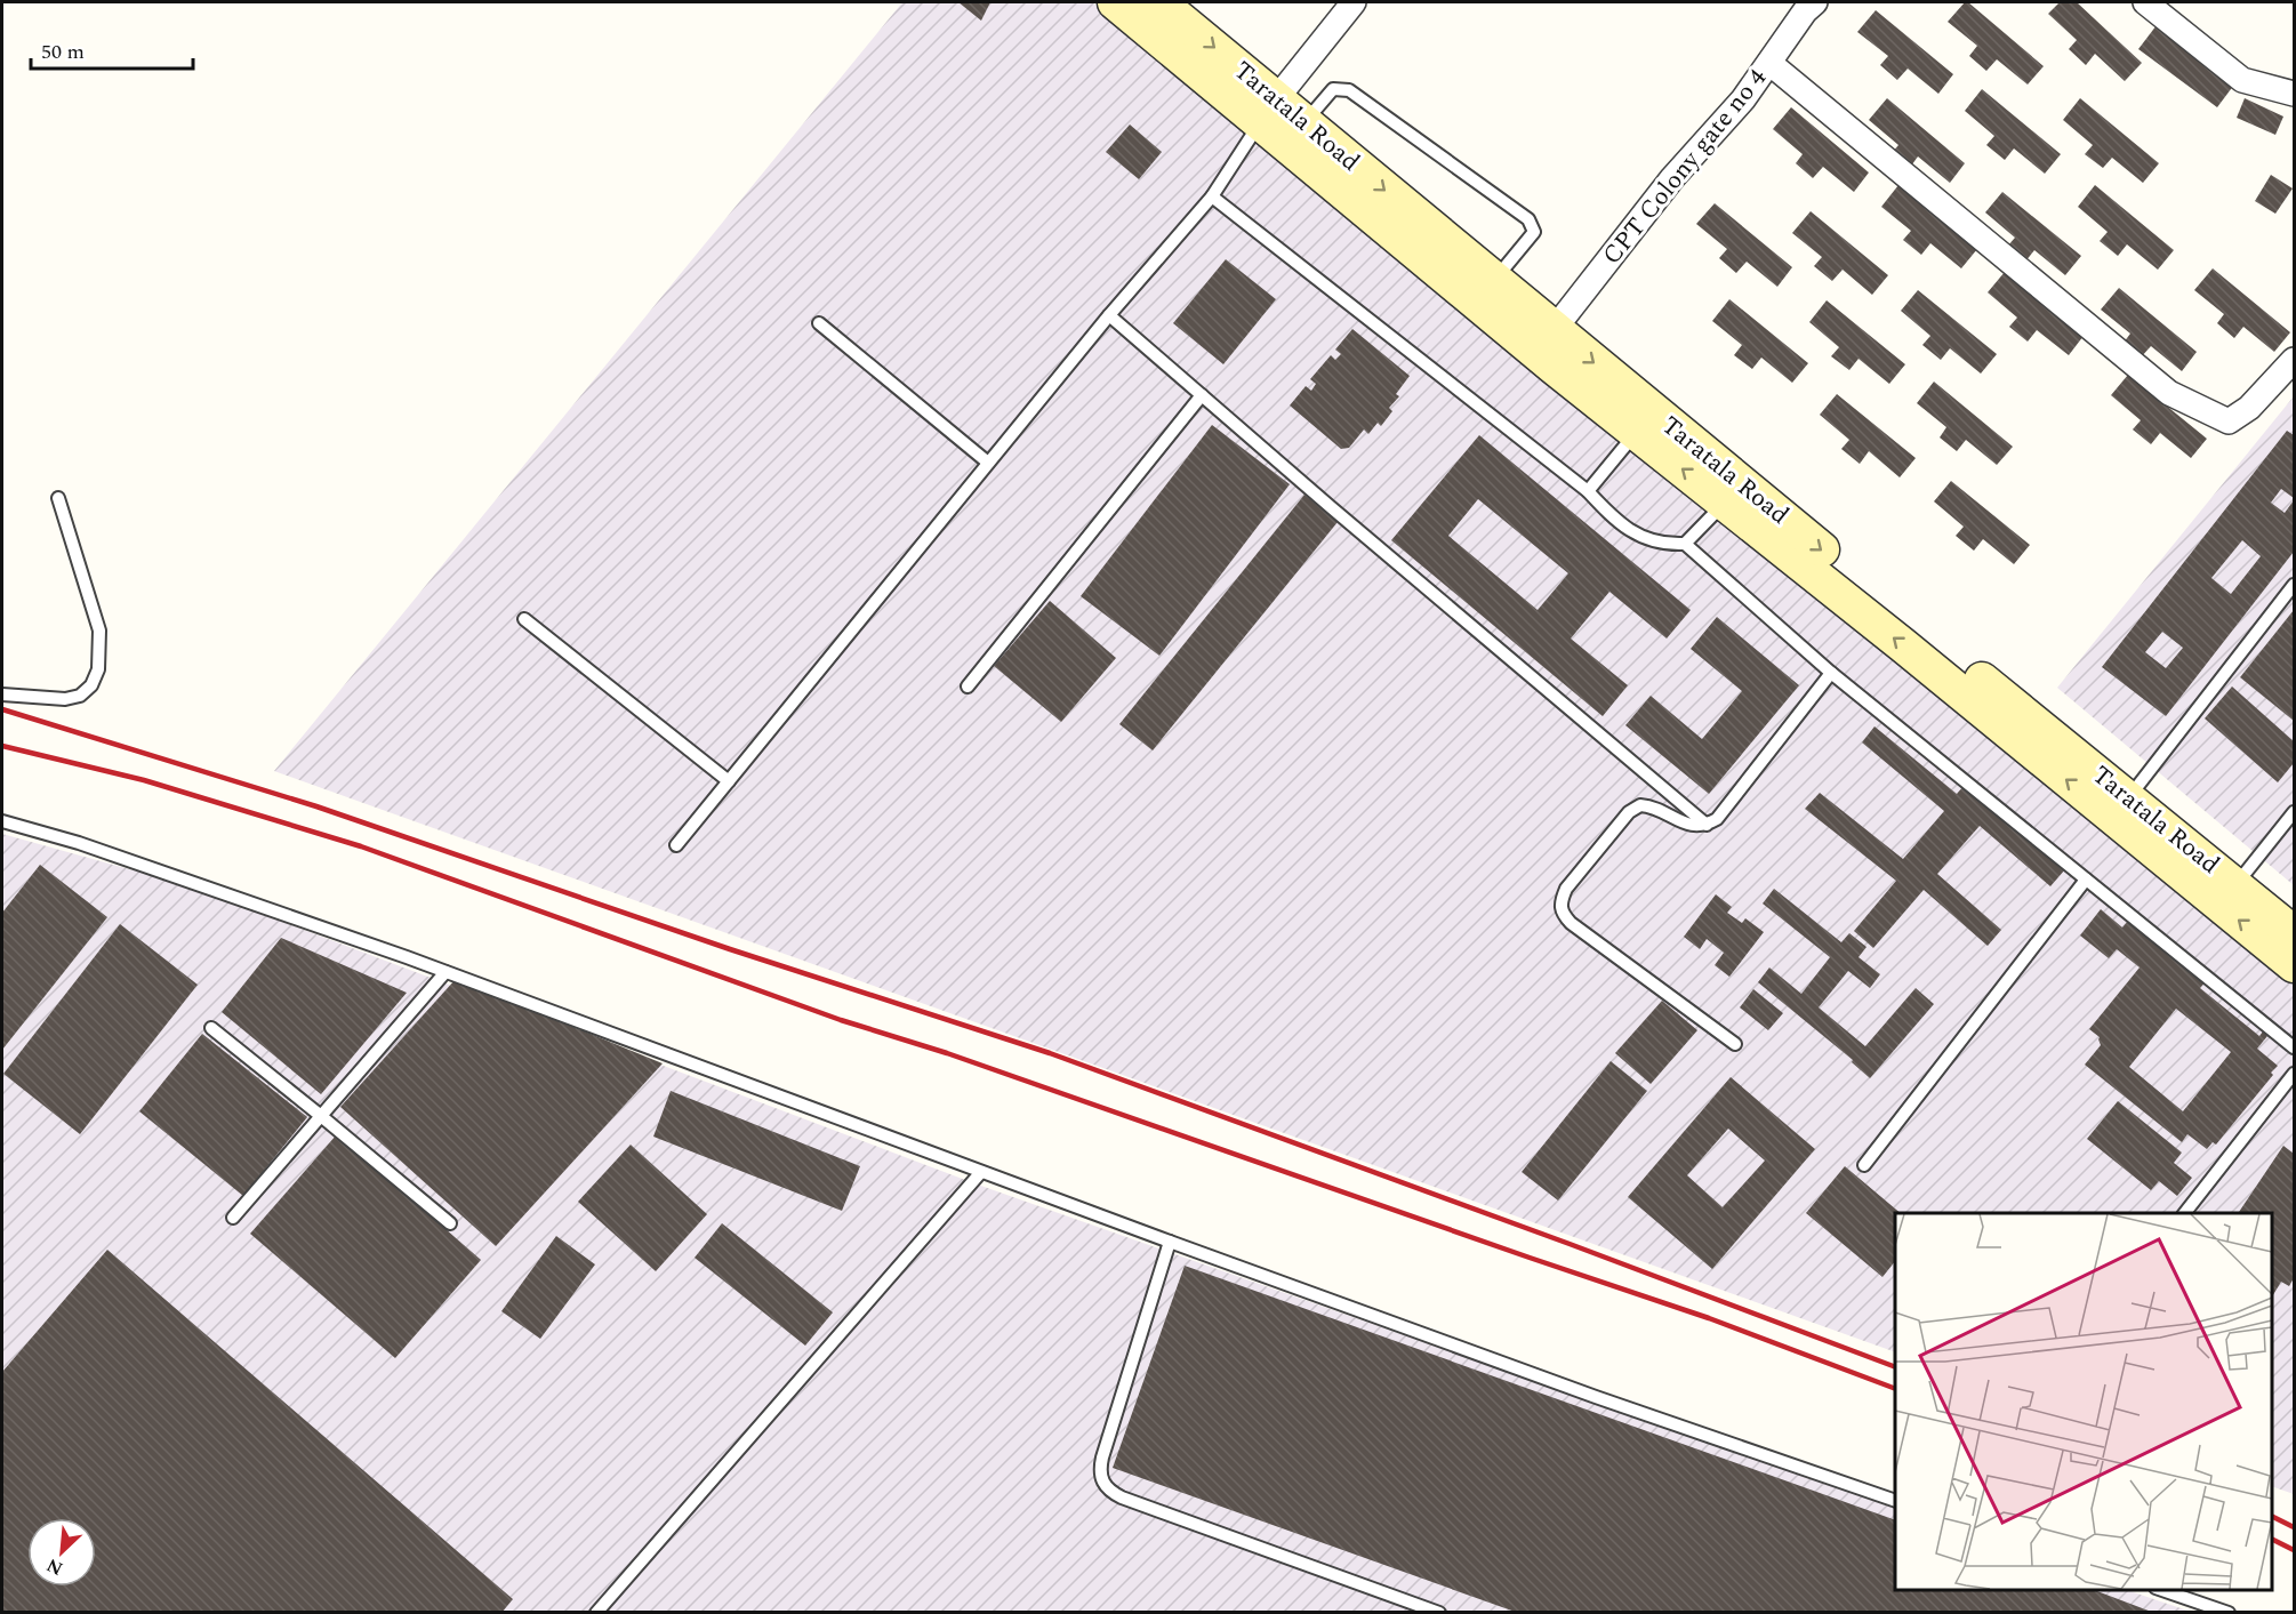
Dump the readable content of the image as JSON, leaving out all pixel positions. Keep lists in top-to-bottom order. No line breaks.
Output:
{"streets":{"main road":["Taratala Road"],"street":["CPT Colony gate no 4"]},"crossings":[["Taratala Road","CPT Colony gate no 4"]],"scale_bar":"50 m","north":"bottom left"}
